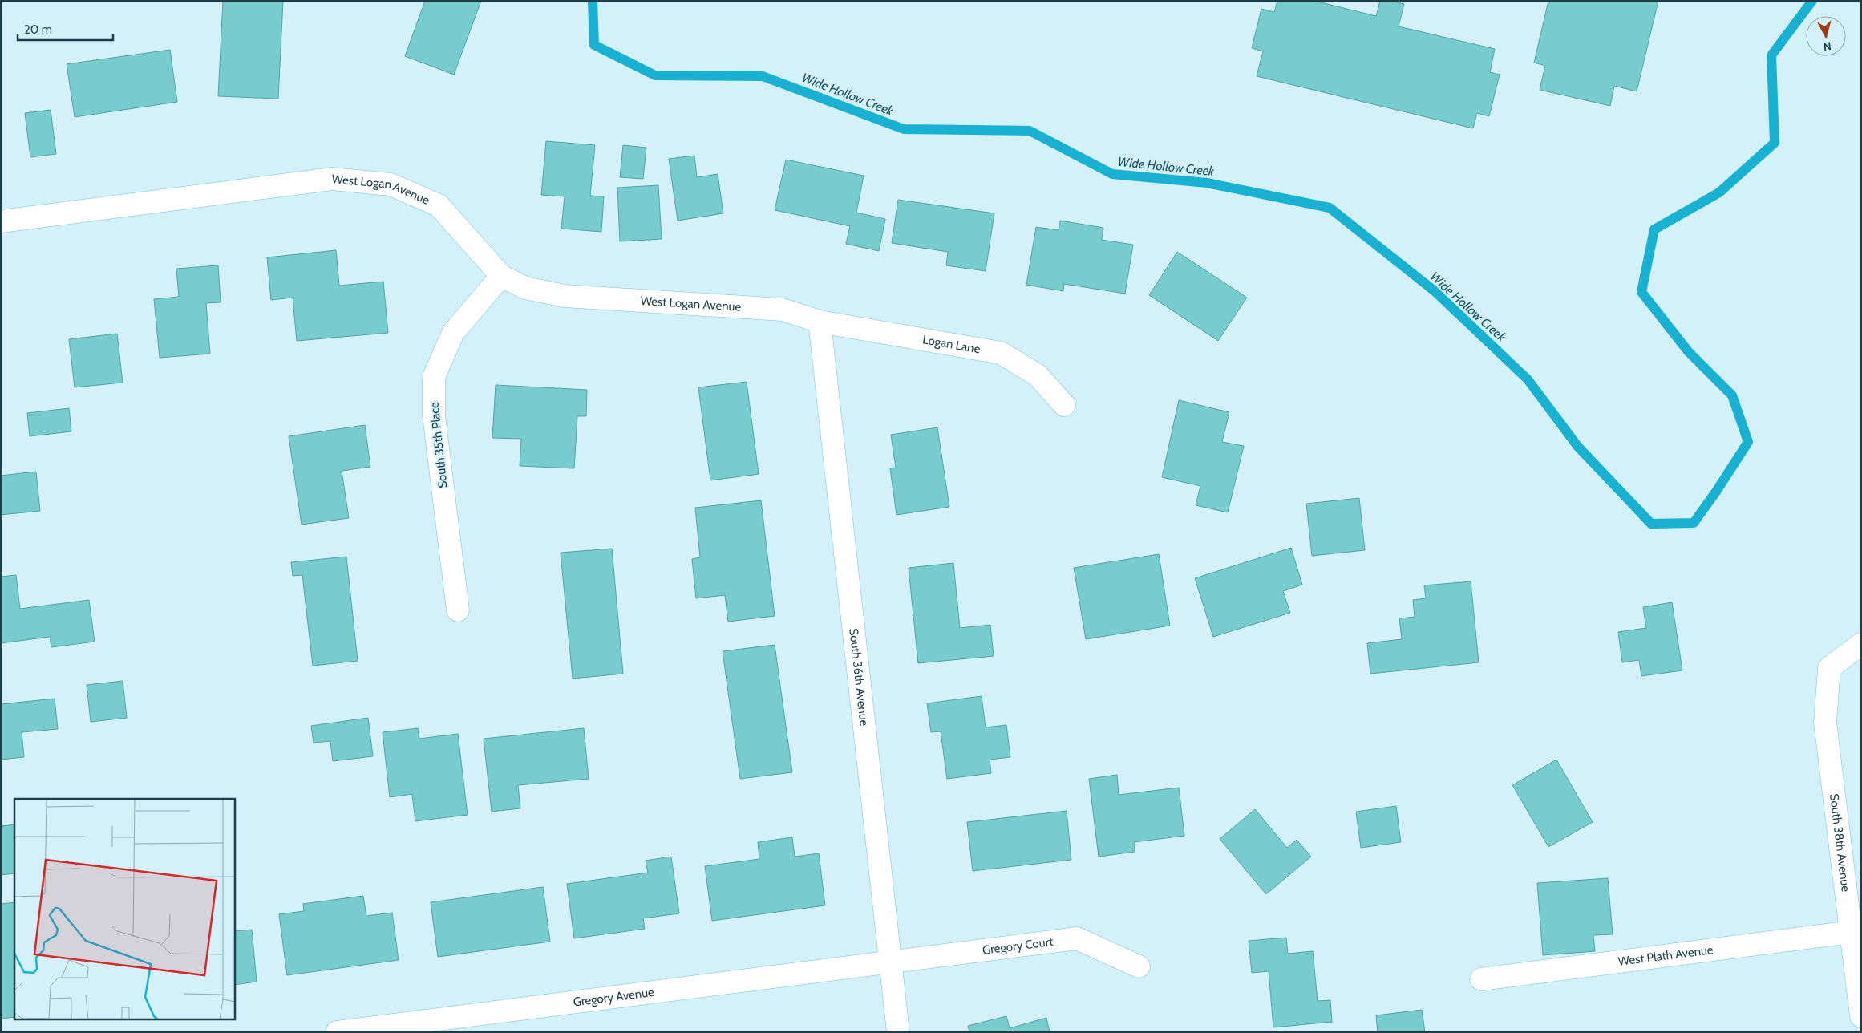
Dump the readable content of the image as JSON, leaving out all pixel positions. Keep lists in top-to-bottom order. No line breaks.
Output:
{"streets":{"street":["West Logan Avenue","Logan Lane","South 35th Place","South 36th Avenue","South 38th Avenue","Gregory Court","West Plath Avenue","Gregory Avenue"]},"crossings":[["West Logan Avenue","Logan Lane"],["West Logan Avenue","South 35th Place"],["West Logan Avenue","South 36th Avenue"],["Logan Lane","South 36th Avenue"],["South 36th Avenue","Gregory Court"],["South 36th Avenue","Gregory Avenue"],["South 38th Avenue","West Plath Avenue"],["Gregory Court","Gregory Avenue"]],"water":["Wide Hollow Creek"],"scale_bar":"20 m","north":"bottom"}
